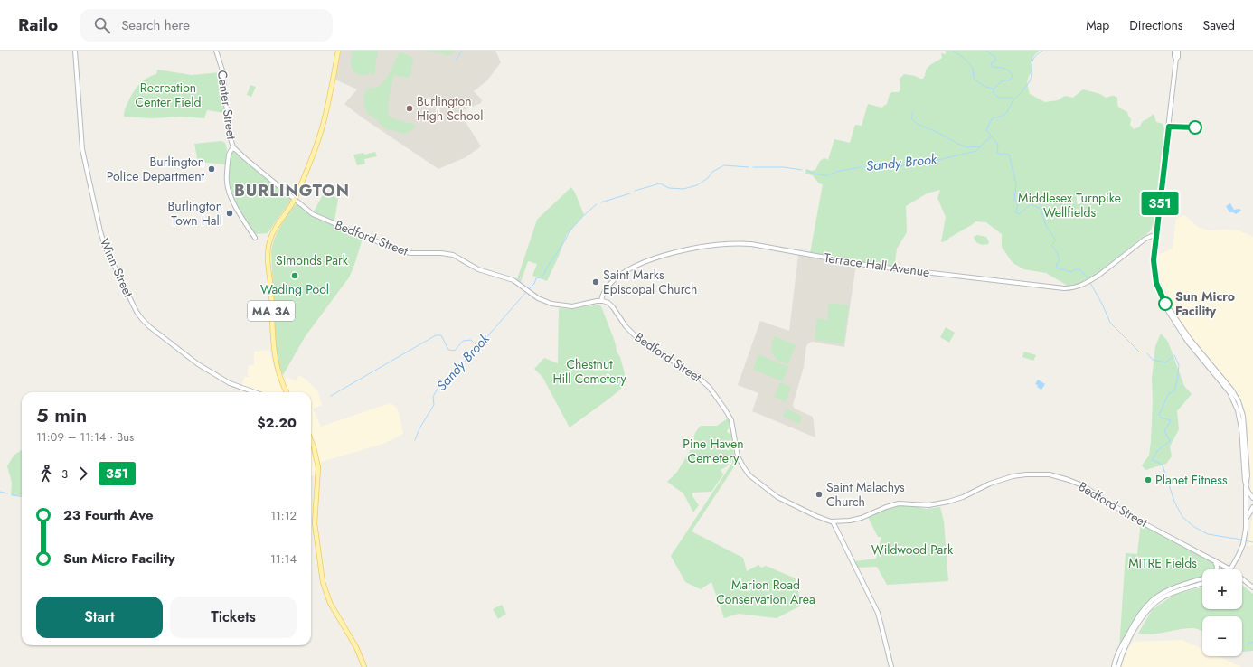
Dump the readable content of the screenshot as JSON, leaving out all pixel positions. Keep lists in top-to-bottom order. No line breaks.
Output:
{"streets":{"main road":["Center Street","Bedford Street","Terrace Hall Avenue","Winn Street","MA 3A"]},"crossings":[["Center Street","Bedford Street"],["Bedford Street","Terrace Hall Avenue"],["Bedford Street","MA 3A"]],"districts":["BURLINGTON"],"water":["Sandy Brook"],"parks":["Recreation Center Field","Middlesex Turnpike Wellfields","Simonds Park","Chestnut Hill Cemetery","Pine Haven Cemetery","Wildwood Park","MITRE Fields","Marion Road Conservation Area"],"places":["Burlington High School","Burlington Police Department","Burlington Town Hall","Wading Pool","Saint Marks Episcopal Church","Sun Micro Facility","Planet Fitness","Saint Malachys Church"],"lines":["bus line 351"],"page":{"header":"Railo","search":"Search here","nav":["Map","Directions","Saved"],"on_map":"351","heading":["5 min","11:09 – 11:14 · Bus","$2.20"],"legs":["3","351"],"list":[{"name":"23 Fourth Ave","value":"11:12"},{"name":"Sun Micro Facility","value":"11:14"}],"map_buttons":["+","−"],"buttons":["Start","Tickets"]}}
